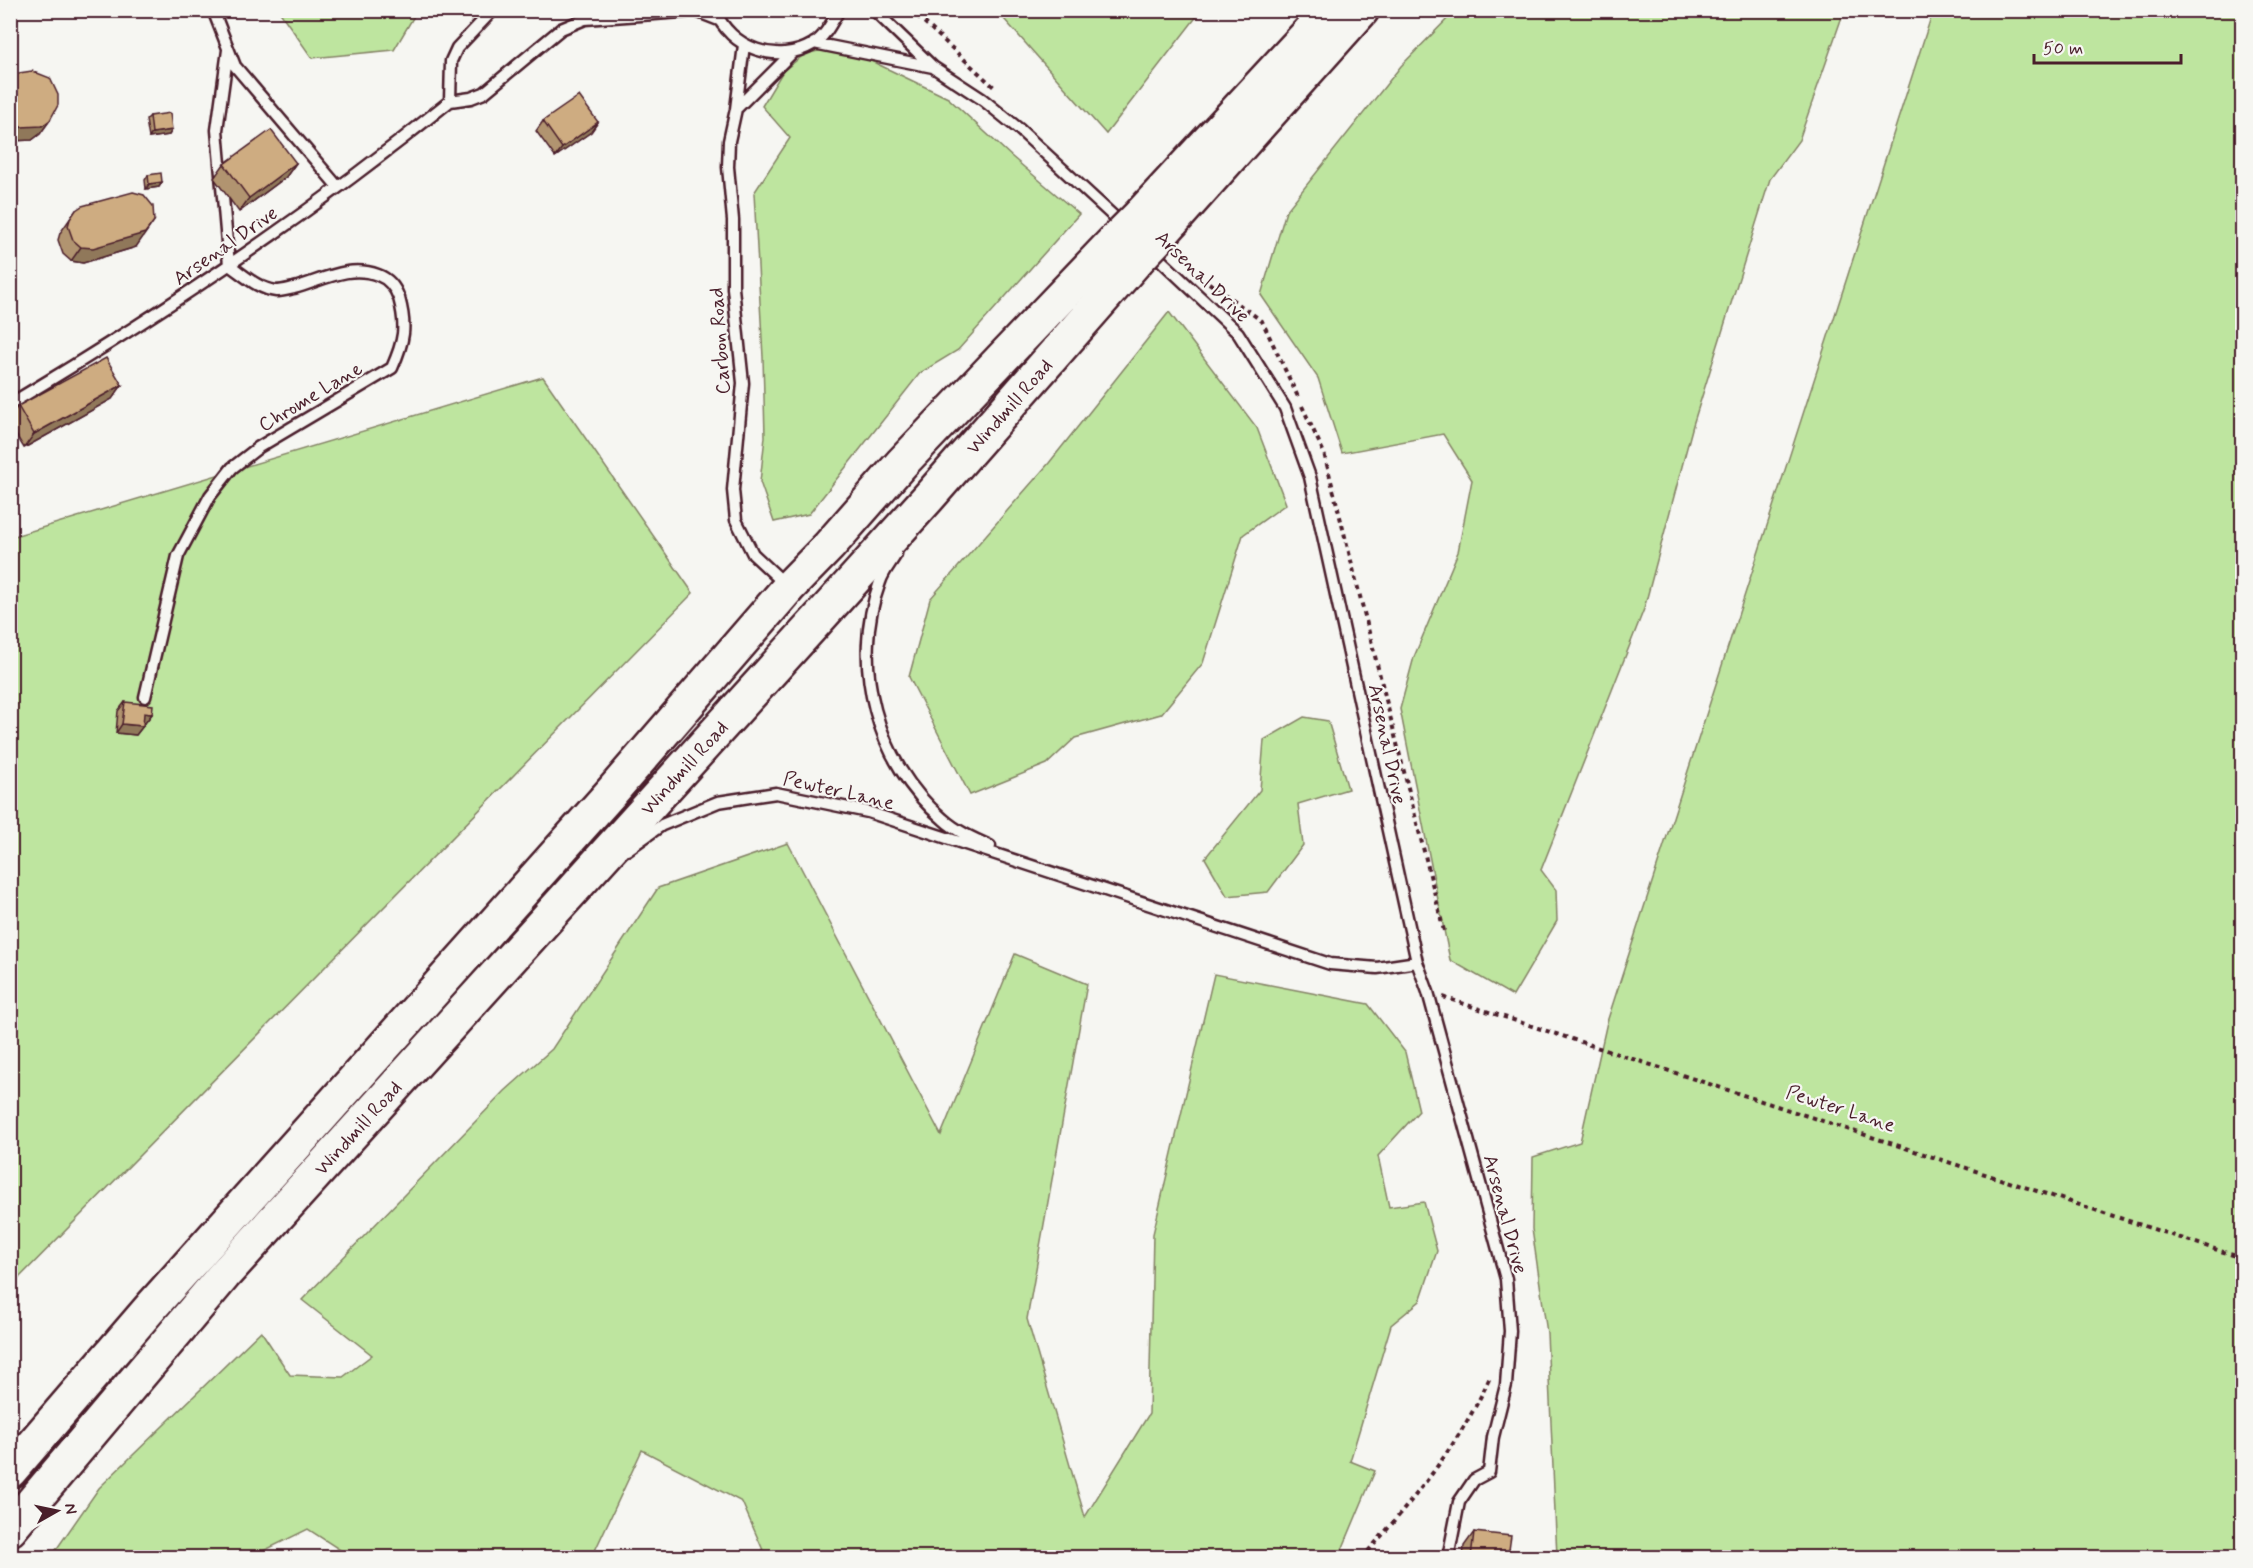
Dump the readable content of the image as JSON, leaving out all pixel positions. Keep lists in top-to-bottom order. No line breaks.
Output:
{"streets":{"highway":["Windmill Road"],"lane":["Arsenal Drive","Carbon Road","Chrome Lane","Pewter Lane"]},"crossings":[["Arsenal Drive","Chrome Lane"],["Arsenal Drive","Windmill Road"],["Arsenal Drive","Pewter Lane"],["Carbon Road","Windmill Road"],["Windmill Road","Pewter Lane"]],"scale_bar":"50 m","north":"right"}
